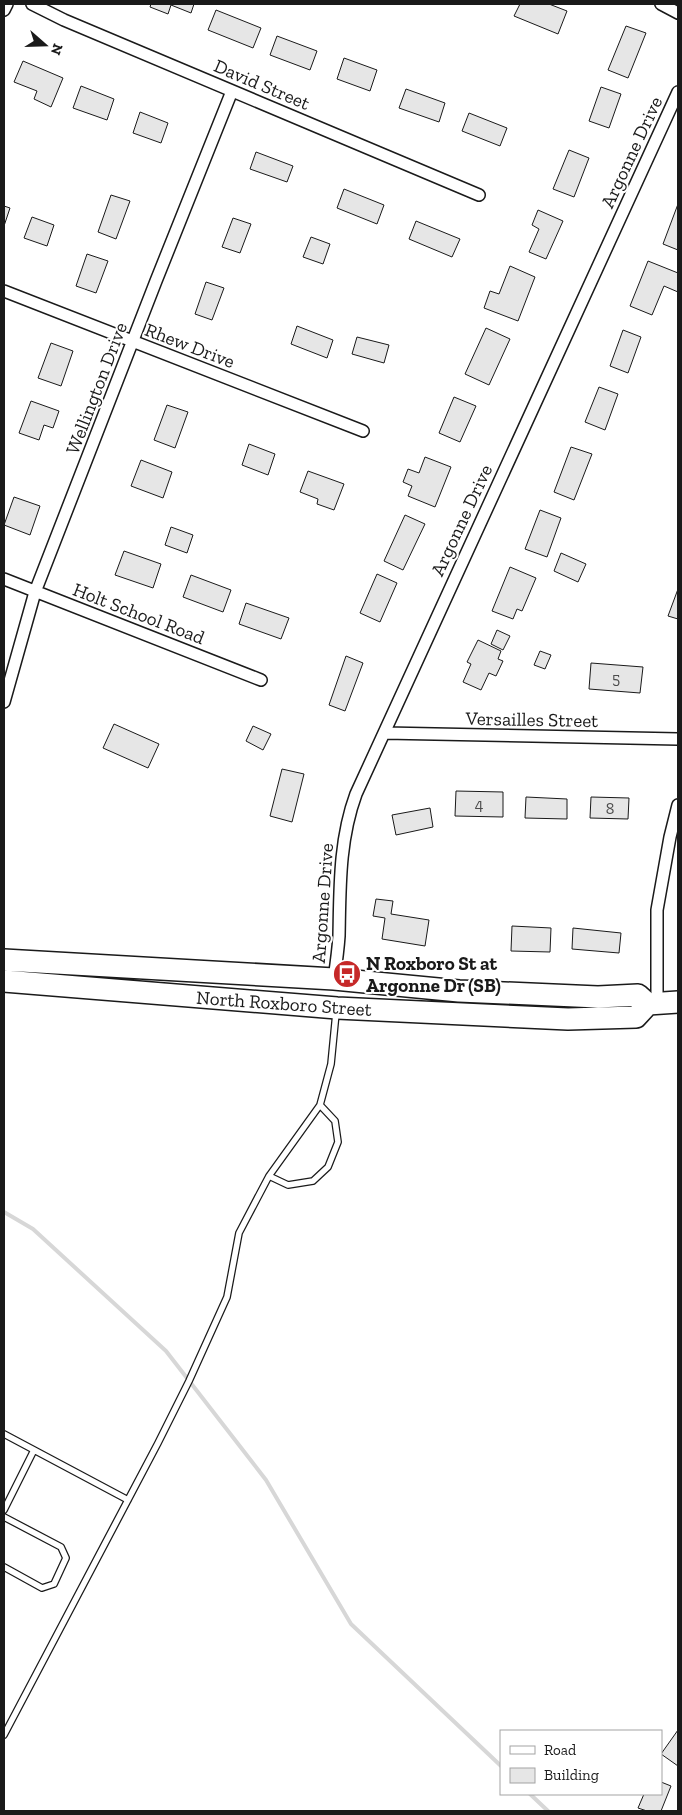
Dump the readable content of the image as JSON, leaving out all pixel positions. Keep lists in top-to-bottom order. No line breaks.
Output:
{"streets":{"highway":["North Roxboro Street"],"street":["David Street","Argonne Drive","Rhew Drive","Wellington Drive","Holt School Road","Versailles Street"]},"crossings":[["David Street","Wellington Drive"],["Argonne Drive","Versailles Street"],["Argonne Drive","North Roxboro Street"],["Rhew Drive","Wellington Drive"],["Wellington Drive","Holt School Road"]],"places":{"bus stop":["N Roxboro St at Argonne Dr (SB)"]},"house_numbers":["5","4","8"],"legend":["Road","Building"],"north":"right"}
